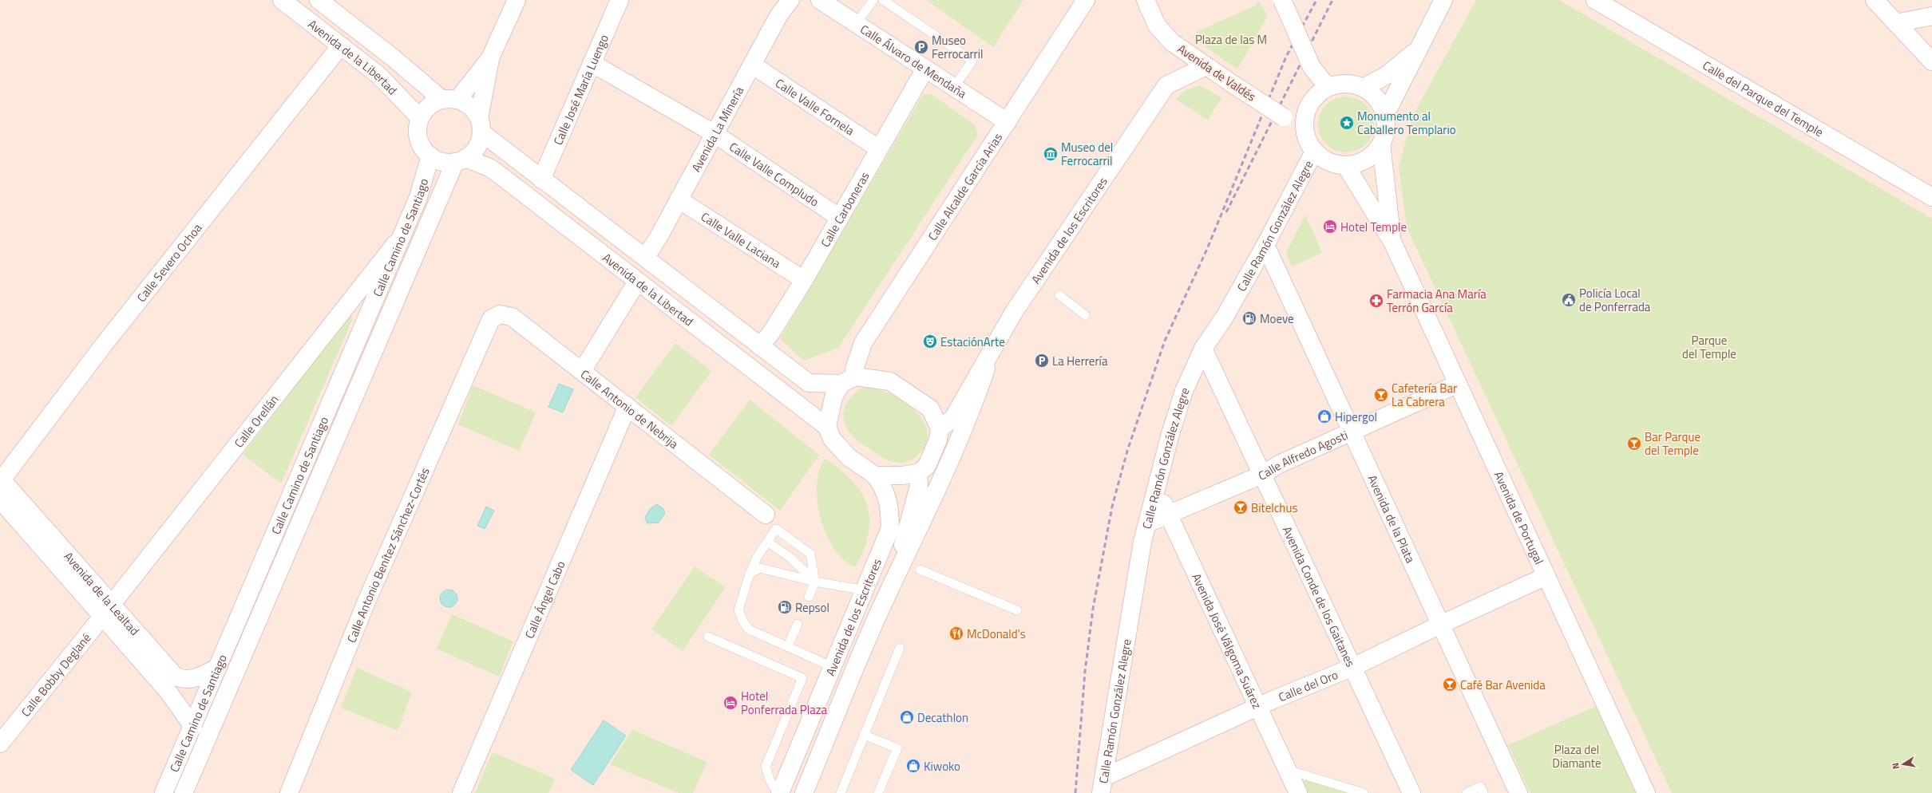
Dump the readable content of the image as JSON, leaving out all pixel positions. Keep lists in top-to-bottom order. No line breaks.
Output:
{"streets":{"street":["Avenida de la Libertad","Calle Álvaro de Mendaña","Avenida de Valdés","Calle José María Luengo","Calle del Parque del Temple","Calle Valle Fornela","Avenida La Minería","Calle Valle Compludo","Calle Alcalde García Arias","Calle Carboneras","Calle Ramón González Alegre","Avenida de los Escritores","Calle Camino de Santiago","Calle Valle Laciana","Calle Severo Ochoa","Calle Antonio de Nebrija","Calle Orellán","Calle Alfredo Agosti","Avenida de Portugal","Avenida de la Plata","Calle Antonio Benítez Sánchez-Cortés","Avenida de la Lealtad","Avenida Conde de los Gaitanes","Calle Ángel Cabo","Avenida José Válgoma Suárez","Calle Bobby Deglané","Calle del Oro"]},"crossings":[["Avenida de la Libertad","Calle José María Luengo"],["Avenida de la Libertad","Avenida La Minería"],["Avenida de la Libertad","Calle Alcalde García Arias"],["Avenida de la Libertad","Calle Carboneras"],["Avenida de la Libertad","Avenida de los Escritores"],["Avenida de la Libertad","Calle Camino de Santiago"],["Avenida de la Libertad","Calle Severo Ochoa"],["Calle Álvaro de Mendaña","Calle Alcalde García Arias"],["Calle Álvaro de Mendaña","Calle Carboneras"],["Avenida de Valdés","Calle Ramón González Alegre"],["Avenida de Valdés","Avenida de los Escritores"],["Avenida de Valdés","Avenida de Portugal"],["Calle José María Luengo","Calle Valle Compludo"],["Calle Valle Fornela","Avenida La Minería"],["Calle Valle Fornela","Calle Carboneras"],["Avenida La Minería","Calle Valle Compludo"],["Avenida La Minería","Calle Valle Laciana"],["Calle Valle Compludo","Calle Carboneras"],["Calle Alcalde García Arias","Avenida de los Escritores"],["Calle Carboneras","Calle Valle Laciana"],["Calle Ramón González Alegre","Calle Alfredo Agosti"],["Calle Ramón González Alegre","Avenida de Portugal"],["Calle Ramón González Alegre","Avenida de la Plata"],["Calle Ramón González Alegre","Avenida Conde de los Gaitanes"],["Calle Ramón González Alegre","Avenida José Válgoma Suárez"],["Calle Ramón González Alegre","Calle del Oro"],["Calle Camino de Santiago","Calle Orellán"],["Calle Camino de Santiago","Avenida de la Lealtad"],["Calle Severo Ochoa","Avenida de la Lealtad"],["Calle Antonio de Nebrija","Calle Antonio Benítez Sánchez-Cortés"],["Calle Antonio de Nebrija","Calle Ángel Cabo"],["Calle Orellán","Avenida de la Lealtad"],["Calle Orellán","Calle Bobby Deglané"],["Calle Alfredo Agosti","Avenida de Portugal"],["Calle Alfredo Agosti","Avenida de la Plata"],["Calle Alfredo Agosti","Avenida Conde de los Gaitanes"],["Calle Alfredo Agosti","Avenida José Válgoma Suárez"],["Avenida de Portugal","Calle del Oro"],["Avenida de la Plata","Calle del Oro"],["Avenida de la Lealtad","Calle Bobby Deglané"],["Avenida Conde de los Gaitanes","Calle del Oro"],["Avenida José Válgoma Suárez","Calle del Oro"]],"parks":["Plaza de las M","Parque del Temple","Plaza del Diamante"],"places":{"parking":["Museo Ferrocarril","La Herrería"],"place":["Monumento al Caballero Templario"],"museum":["Museo del Ferrocarril"],"hotel":["Hotel Temple","Hotel Ponferrada Plaza"],"public building":["Policía Local de Ponferrada"],"pharmacy":["Farmacia Ana María Terrón García"],"fuel station":["Moeve","Repsol"],"theatre":["EstaciónArte"],"bar":["Cafetería Bar La Cabrera","Bar Parque del Temple","Bitelchus","Café Bar Avenida"],"shop":["Hipergol","Decathlon","Kiwoko"],"restaurant":["McDonald's"]},"north":"left"}
